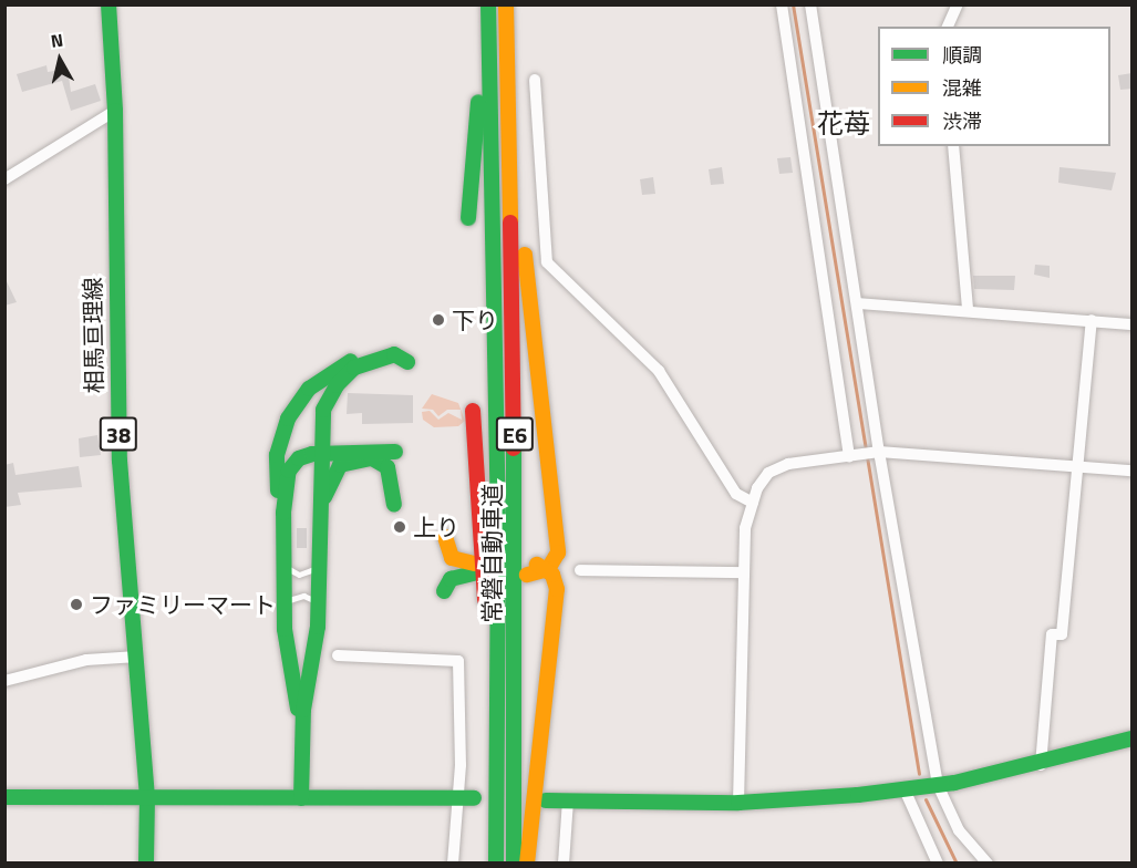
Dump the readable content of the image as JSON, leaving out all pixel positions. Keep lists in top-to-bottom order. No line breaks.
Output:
{"streets":{"main road":["相馬亘理線","38","E6","常磐自動車道"]},"districts":["花苺"],"places":["下り","上り","ファミリーマート"],"legend":["順調","混雑","渋滞"],"north":"top"}
